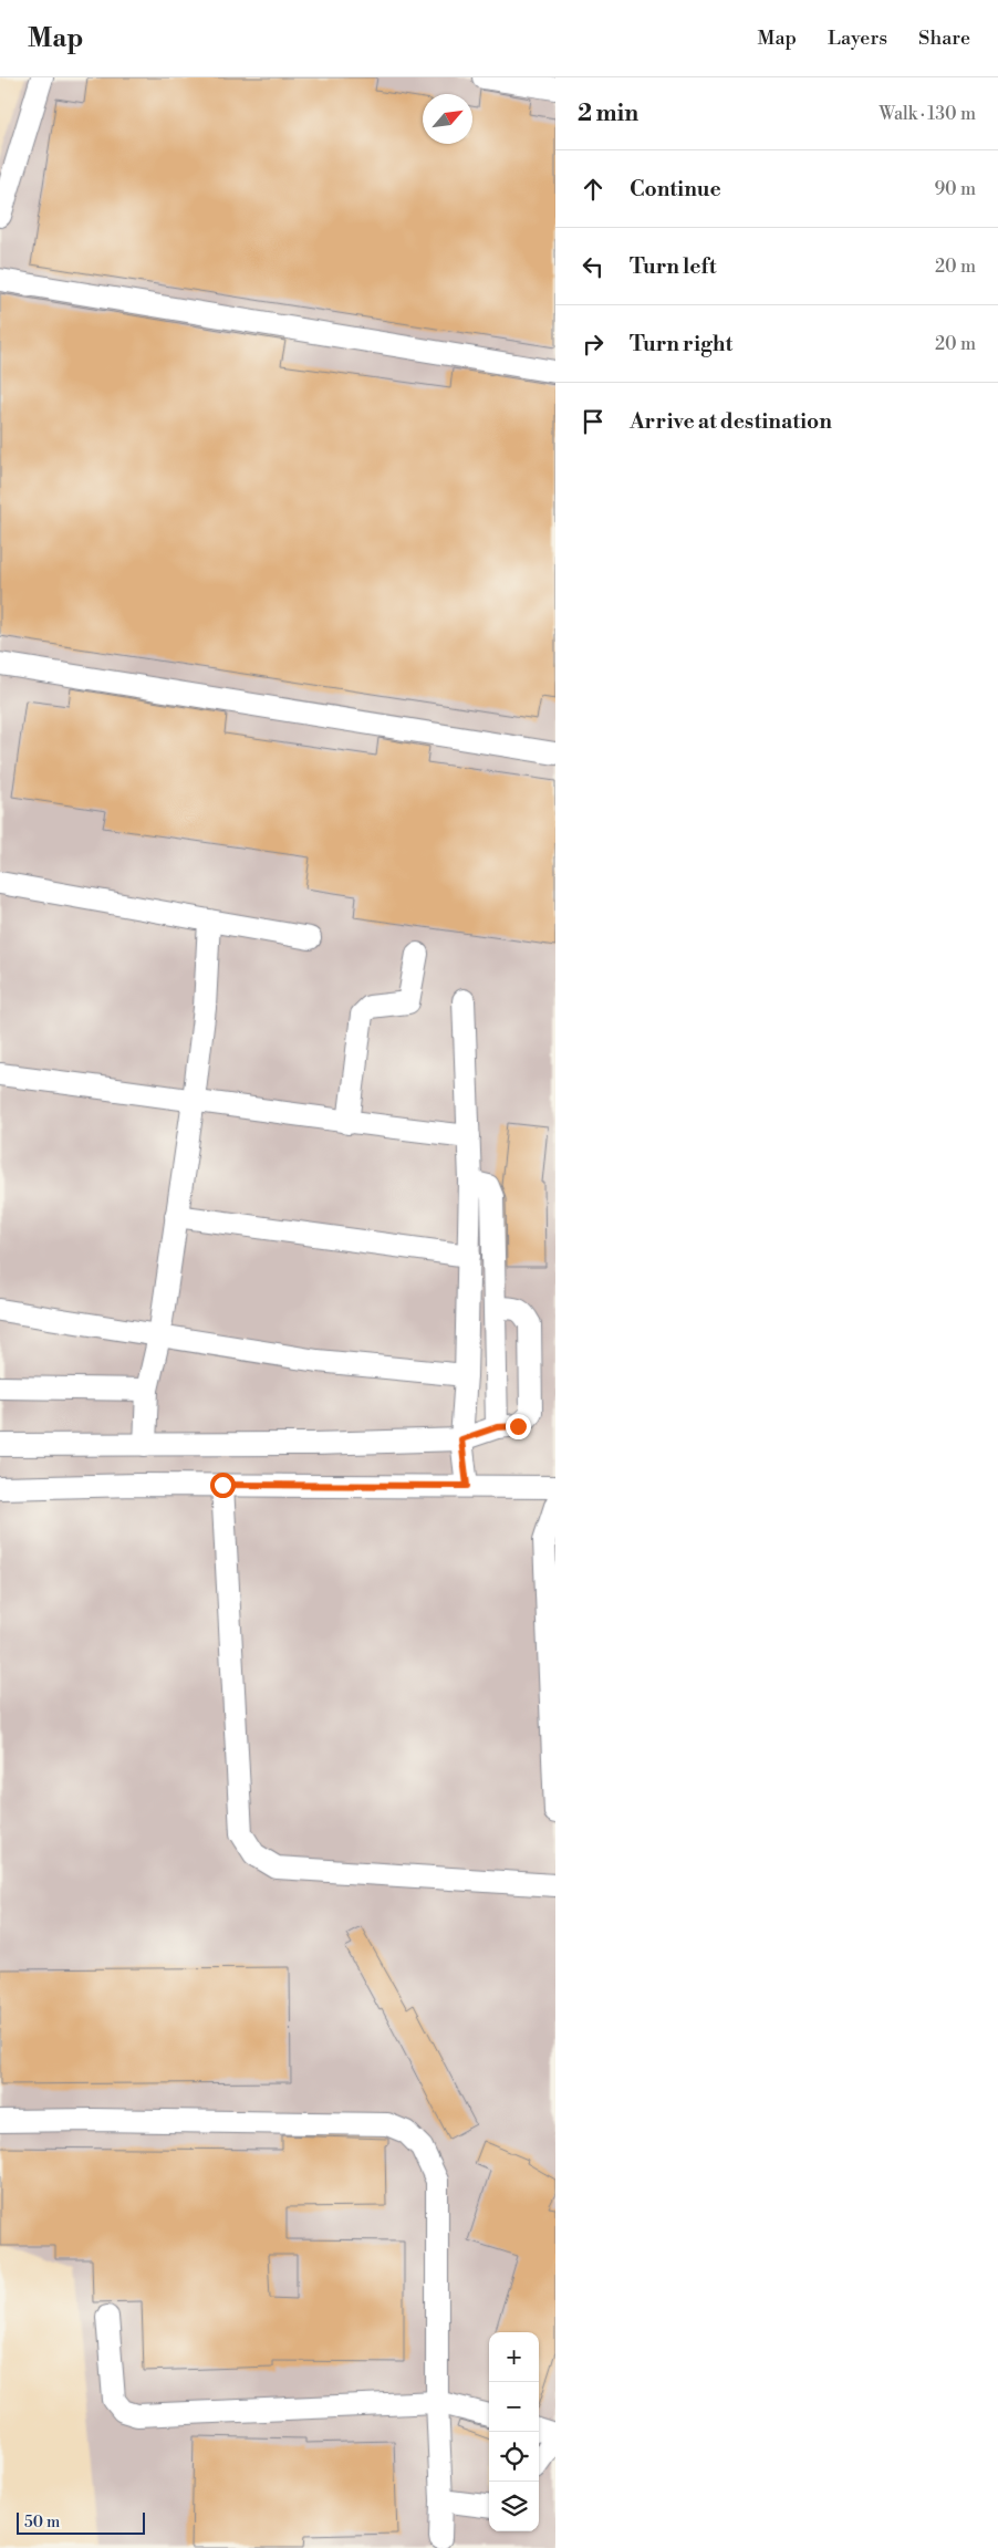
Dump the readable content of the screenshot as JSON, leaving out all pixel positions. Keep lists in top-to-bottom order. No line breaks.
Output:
{"scale_bar":"50 m","north":"top right","page":{"header":"Map","nav":["Map","Layers","Share"],"heading":["2 min","Walk · 130 m"],"list":[["Continue","90 m"],["Turn left","20 m"],["Turn right","20 m"],"Arrive at destination"],"map_buttons":["+","−"],"scale":"50 m"}}
